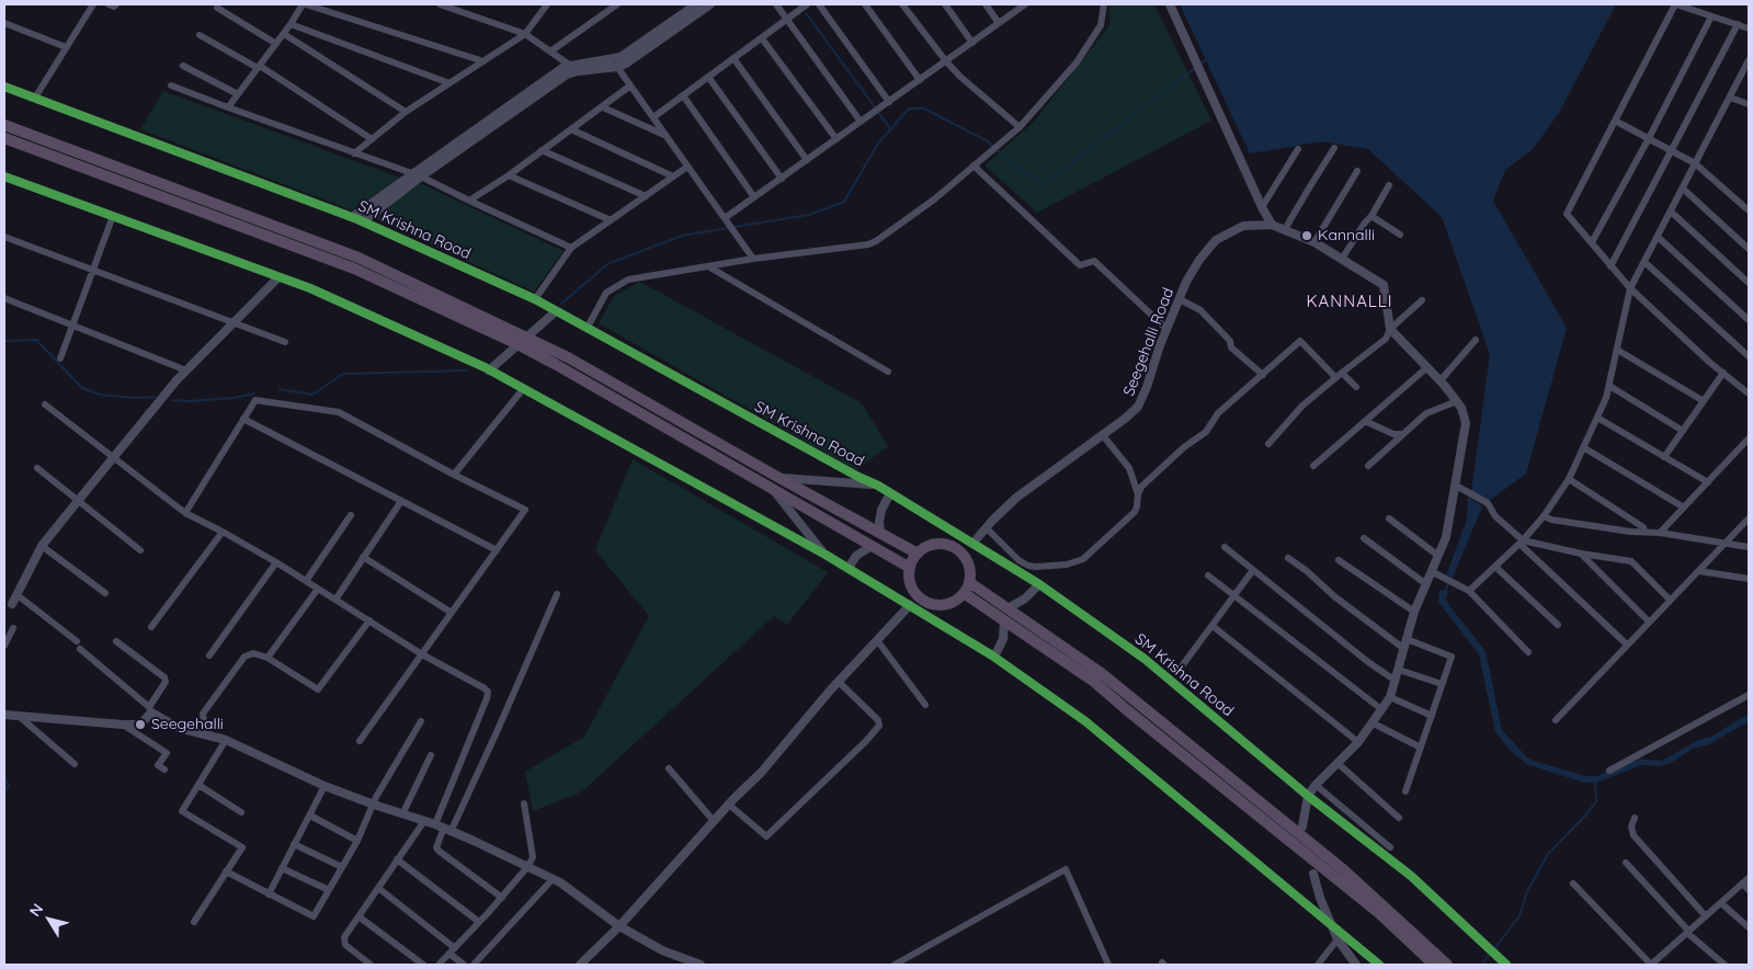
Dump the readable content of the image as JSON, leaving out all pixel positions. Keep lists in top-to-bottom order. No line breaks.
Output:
{"streets":{"street":["SM Krishna Road","Seegehalli Road"]},"crossings":[["SM Krishna Road","Seegehalli Road"]],"districts":["KANNALLI"],"places":["Kannalli","Seegehalli"],"north":"top left"}
